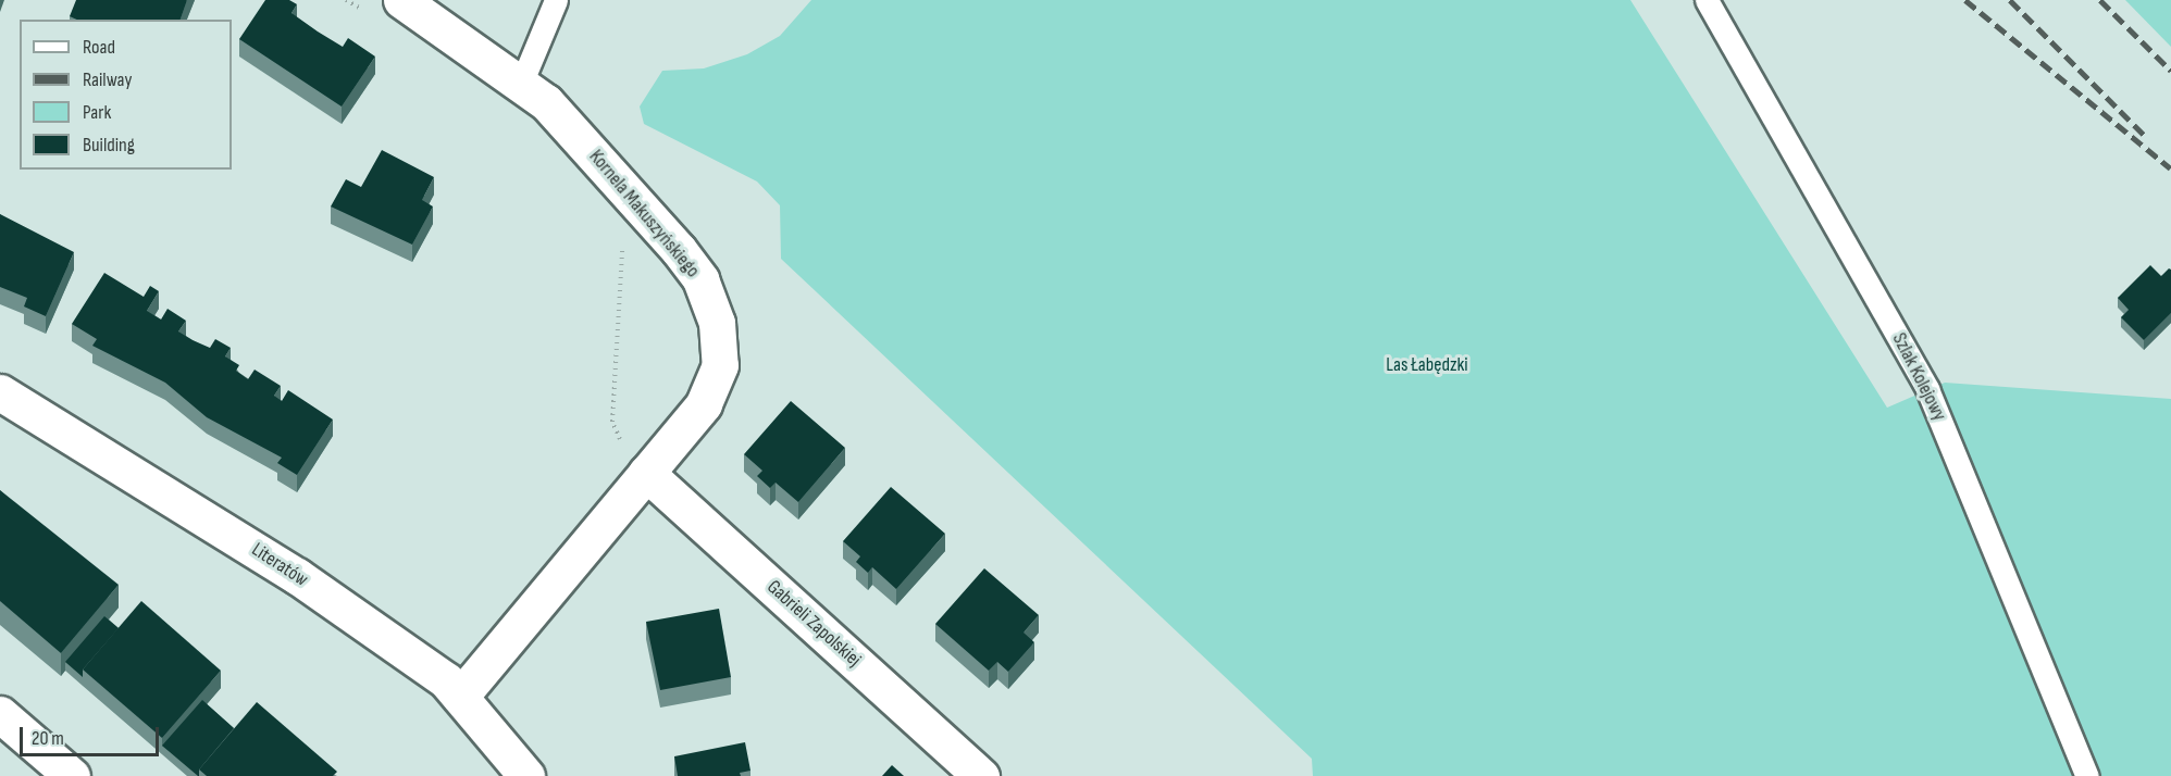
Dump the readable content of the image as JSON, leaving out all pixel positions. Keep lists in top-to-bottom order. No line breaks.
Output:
{"streets":{"street":["Kornela Makuszyńskiego","Literatów","Gabrieli Zapolskiej"],"lane":["Szlak Kolejowy"]},"crossings":[["Kornela Makuszyńskiego","Literatów"],["Kornela Makuszyńskiego","Gabrieli Zapolskiej"]],"parks":["Las Łabędzki"],"legend":["Road","Railway","Park","Building"],"scale_bar":"20 m"}
